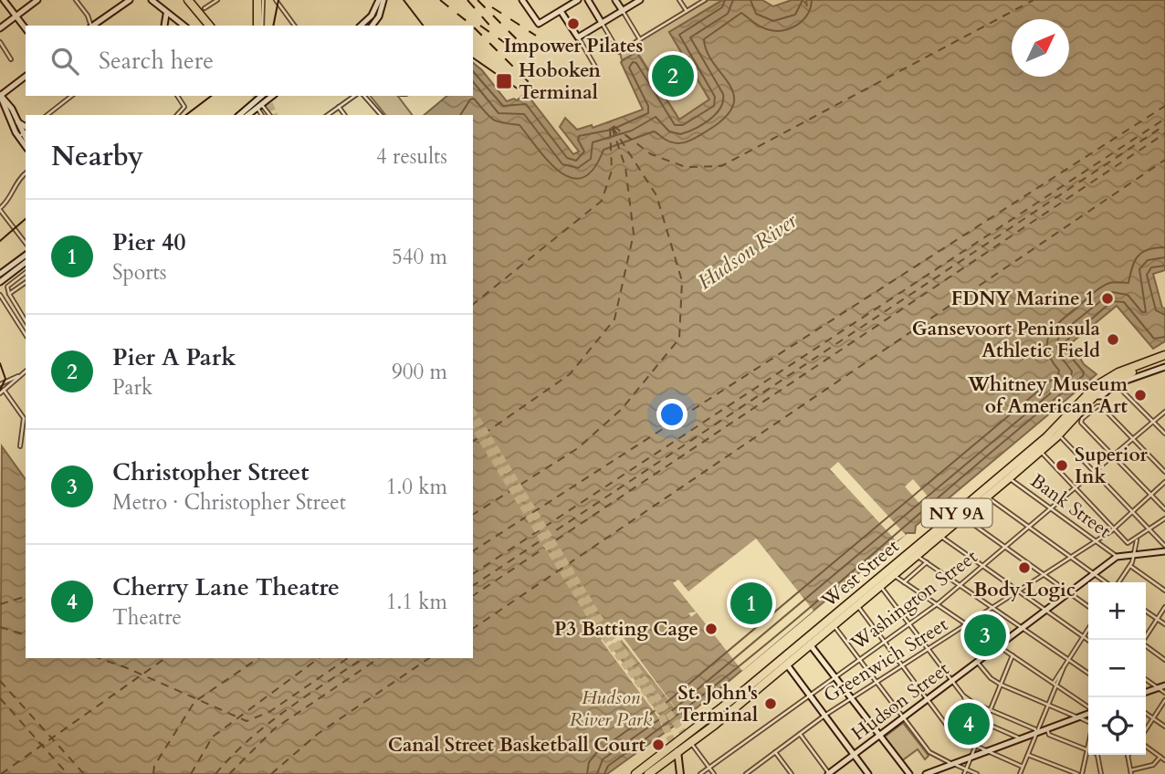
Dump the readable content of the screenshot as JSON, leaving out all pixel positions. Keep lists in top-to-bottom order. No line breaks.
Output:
{"streets":{"highway":["NY 9A","West Street"],"main road":["Hudson Street"],"street":["Bank Street","Washington Street","Greenwich Street"]},"crossings":[["Bank Street","West Street"],["Bank Street","Washington Street"],["Bank Street","Greenwich Street"],["Bank Street","Hudson Street"]],"water":["Hudson River"],"parks":["Hudson River Park"],"places":{"other":["Impower Pilates","FDNY Marine 1","Gansevoort Peninsula Athletic Field","Whitney Museum of American Art","Superior Ink","Body Logic","P3 Batting Cage","St. John's Terminal","Canal Street Basketball Court"],"transit":["Hoboken Terminal"]},"north":"top right","page":{"search":"Search here","pins":["2","1","3","4"],"heading":["Nearby","4 results"],"list":[{"mark":"1","name":"Pier 40","note":"Sports","value":"540 m"},{"mark":"2","name":"Pier A Park","note":"Park","value":"900 m"},{"mark":"3","name":"Christopher Street","note":"Metro · Christopher Street","value":"1.0 km"},{"mark":"4","name":"Cherry Lane Theatre","note":"Theatre","value":"1.1 km"}],"map_buttons":["+","−"]}}
